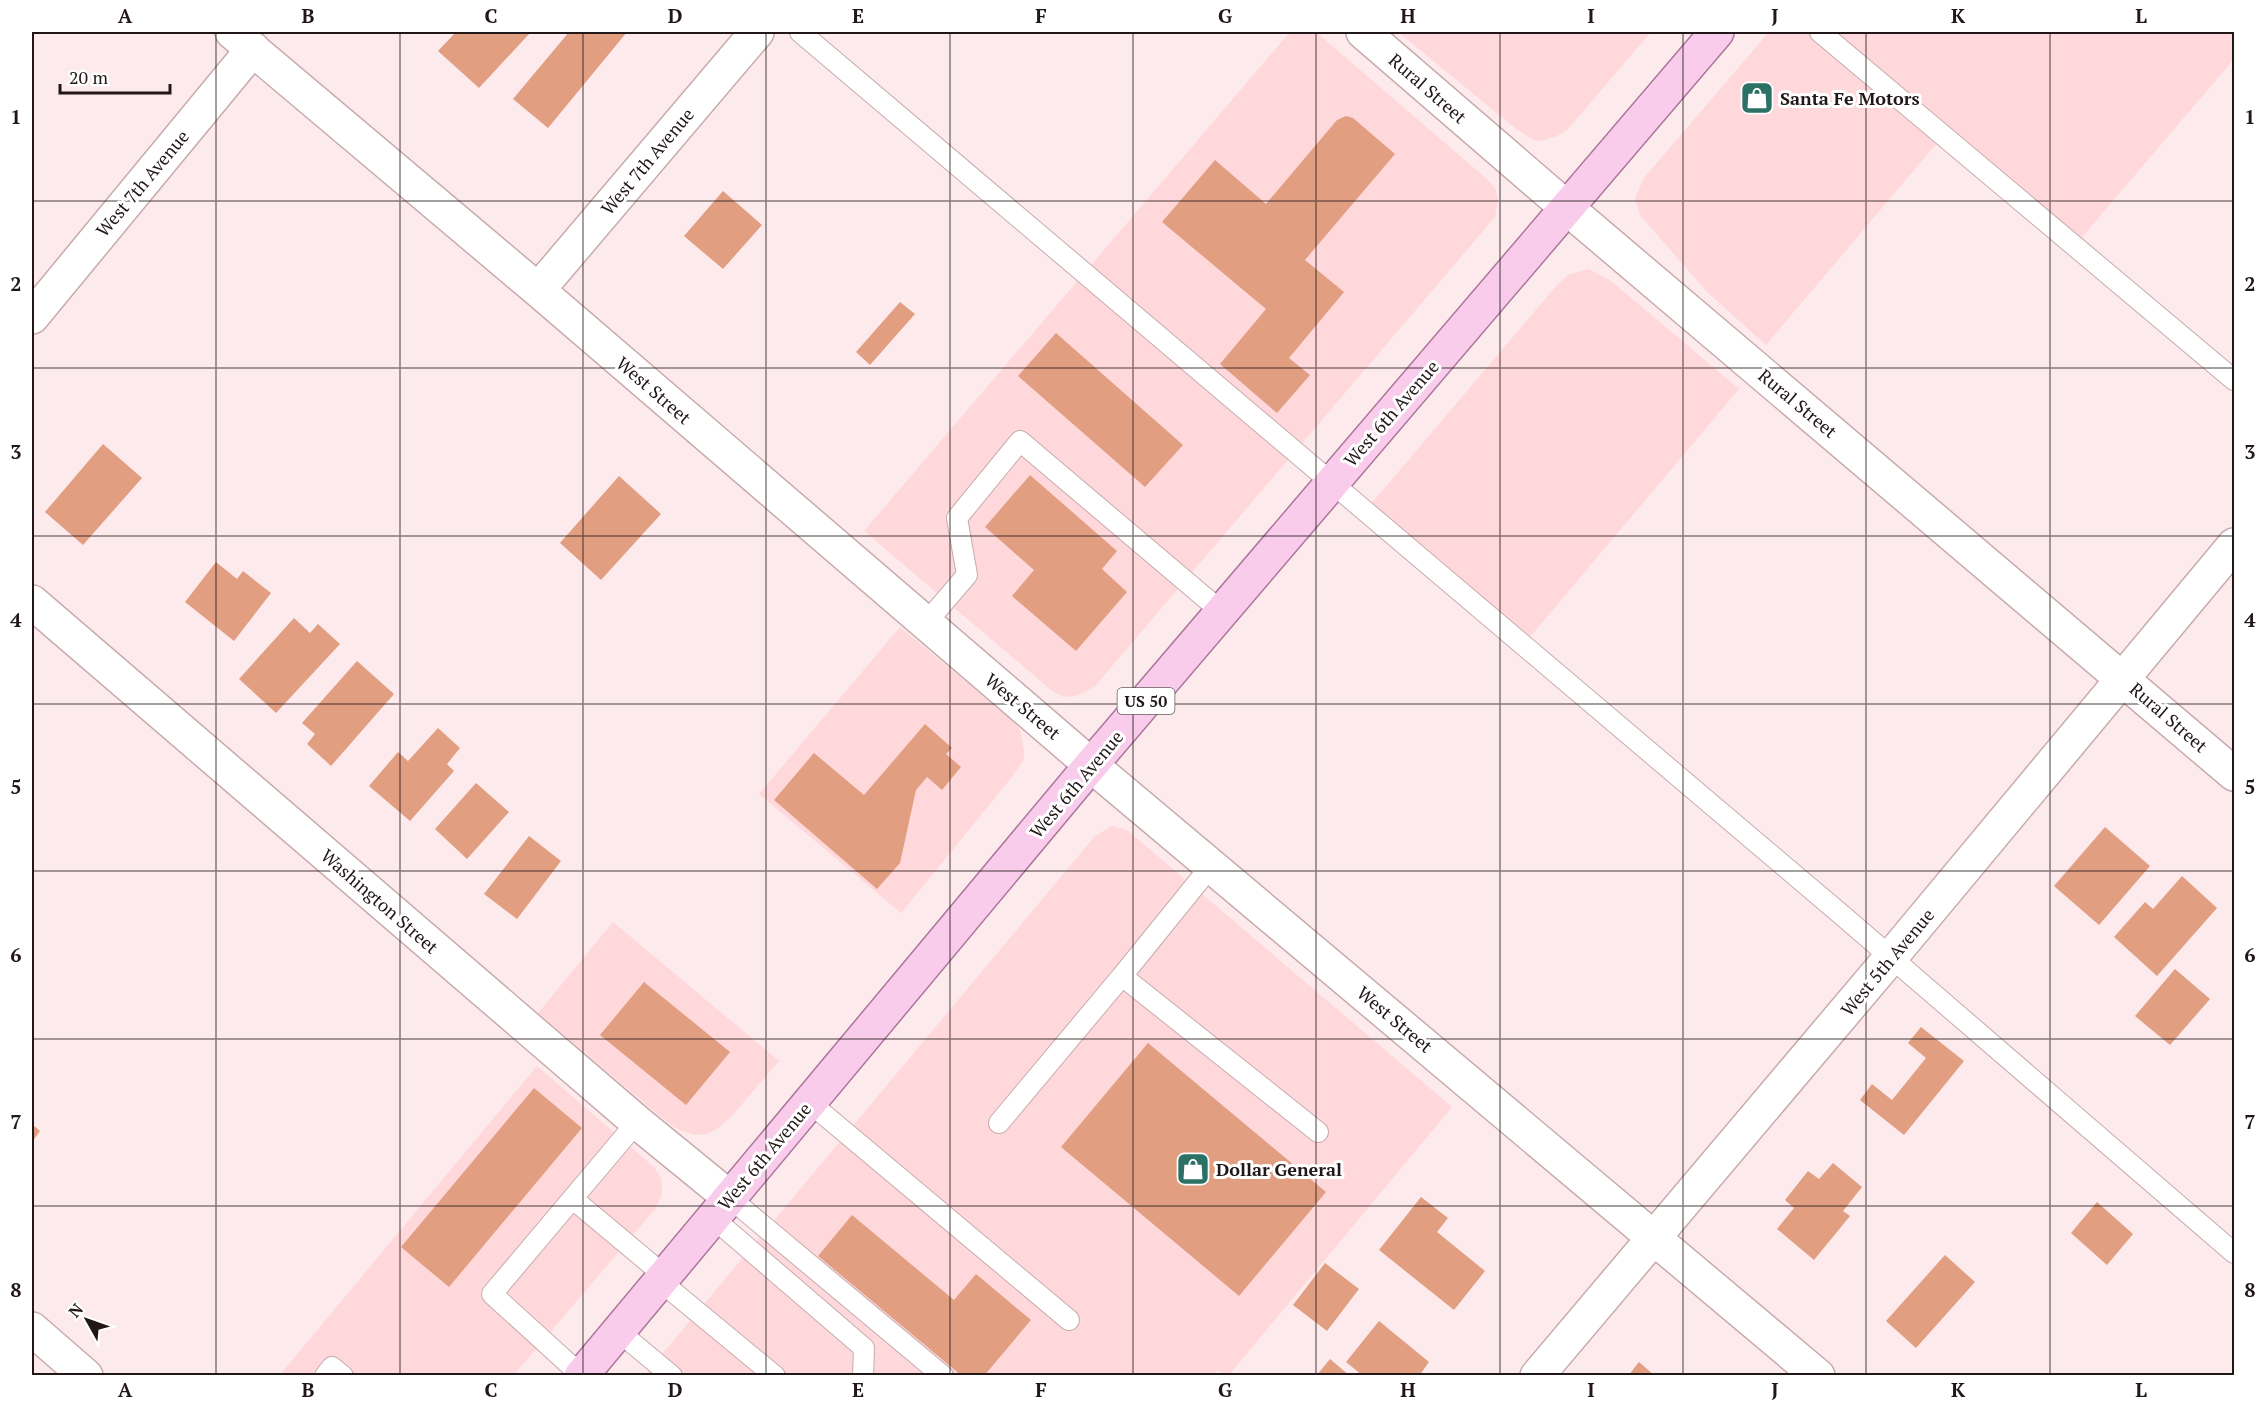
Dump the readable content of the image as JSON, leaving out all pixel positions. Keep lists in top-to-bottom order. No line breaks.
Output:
{"streets":{"main road":["West 6th Avenue","US 50"],"street":["Rural Street","West 7th Avenue","West Street","Washington Street","West 5th Avenue"]},"crossings":[["Rural Street","West 6th Avenue"],["Rural Street","West 5th Avenue"],["West 7th Avenue","West Street"],["West Street","West 6th Avenue"],["West Street","West 5th Avenue"],["West 6th Avenue","Washington Street"]],"places":{"shop":["Santa Fe Motors","Dollar General"]},"scale_bar":"20 m","north":"top left","grid":{"columns":["A","B","C","D","E","F","G","H","I","J","K","L"],"rows":["1","2","3","4","5","6","7","8"]}}
